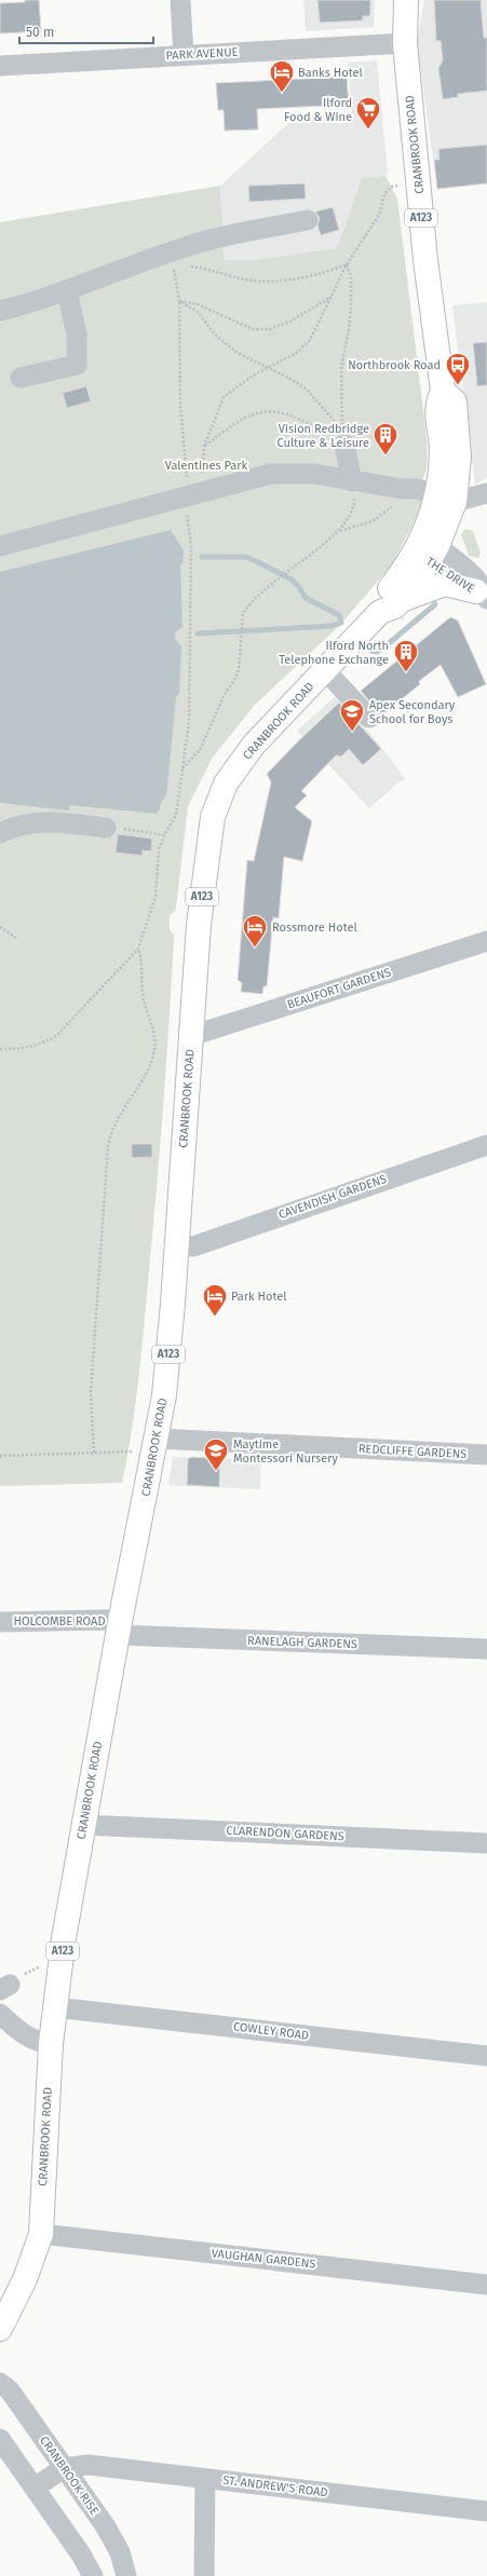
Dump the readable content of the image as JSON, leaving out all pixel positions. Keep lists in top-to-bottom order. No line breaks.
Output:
{"streets":{"main road":["CRANBROOK ROAD","A123"],"street":["PARK AVENUE","THE DRIVE","BEAUFORT GARDENS","CAVENDISH GARDENS","REDCLIFFE GARDENS","HOLCOMBE ROAD","RANELAGH GARDENS","CLARENDON GARDENS","COWLEY ROAD","VAUGHAN GARDENS","CRANBROOK RISE","ST. ANDREW'S ROAD"]},"crossings":[["PARK AVENUE","CRANBROOK ROAD"],["CRANBROOK ROAD","THE DRIVE"],["CRANBROOK ROAD","BEAUFORT GARDENS"],["CRANBROOK ROAD","CAVENDISH GARDENS"],["CRANBROOK ROAD","REDCLIFFE GARDENS"],["CRANBROOK ROAD","HOLCOMBE ROAD"],["CRANBROOK ROAD","RANELAGH GARDENS"],["CRANBROOK ROAD","CLARENDON GARDENS"],["CRANBROOK ROAD","COWLEY ROAD"],["CRANBROOK ROAD","VAUGHAN GARDENS"],["HOLCOMBE ROAD","RANELAGH GARDENS"],["CRANBROOK RISE","ST. ANDREW'S ROAD"]],"parks":["Valentines Park"],"places":{"hotel":["Banks Hotel","Rossmore Hotel","Park Hotel"],"supermarket":["Ilford Food & Wine"],"bus stop":["Northbrook Road"],"building":["Vision Redbridge Culture & Leisure","Ilford North Telephone Exchange"],"school or university":["Apex Secondary School for Boys","Maytime Montessori Nursery"]},"scale_bar":"50 m"}
